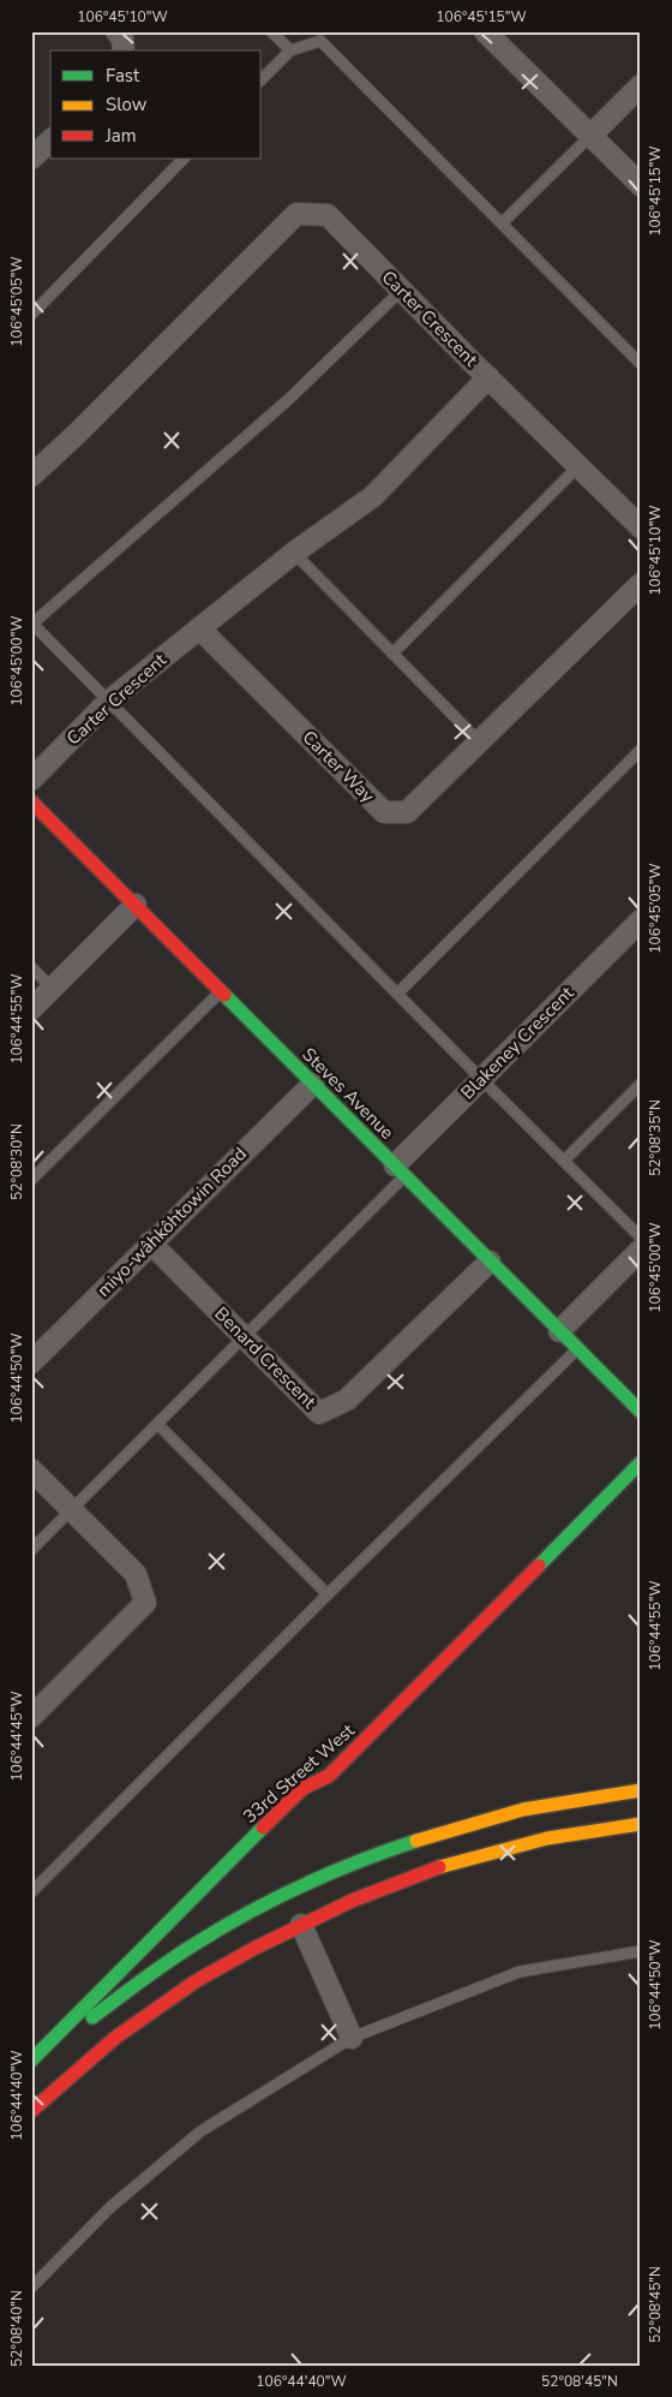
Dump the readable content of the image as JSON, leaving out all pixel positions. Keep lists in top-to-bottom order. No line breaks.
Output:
{"streets":{"street":["Carter Crescent","Carter Way","Blakeney Crescent","Steves Avenue","miyo-wâhkôhtowin Road","Benard Crescent","33rd Street West"]},"crossings":[["Carter Crescent","Carter Way"],["Blakeney Crescent","Steves Avenue"],["Steves Avenue","miyo-wâhkôhtowin Road"],["Steves Avenue","Benard Crescent"],["miyo-wâhkôhtowin Road","Benard Crescent"]],"legend":["Fast","Slow","Jam"],"coordinates":["106°45'10\"W","106°45'15\"W","106°45'05\"W","106°45'00\"W","106°44'55\"W","52°08'35\"N","52°08'30\"N","106°44'50\"W","106°44'45\"W","106°44'40\"W","52°08'45\"N","52°08'40\"N"]}
